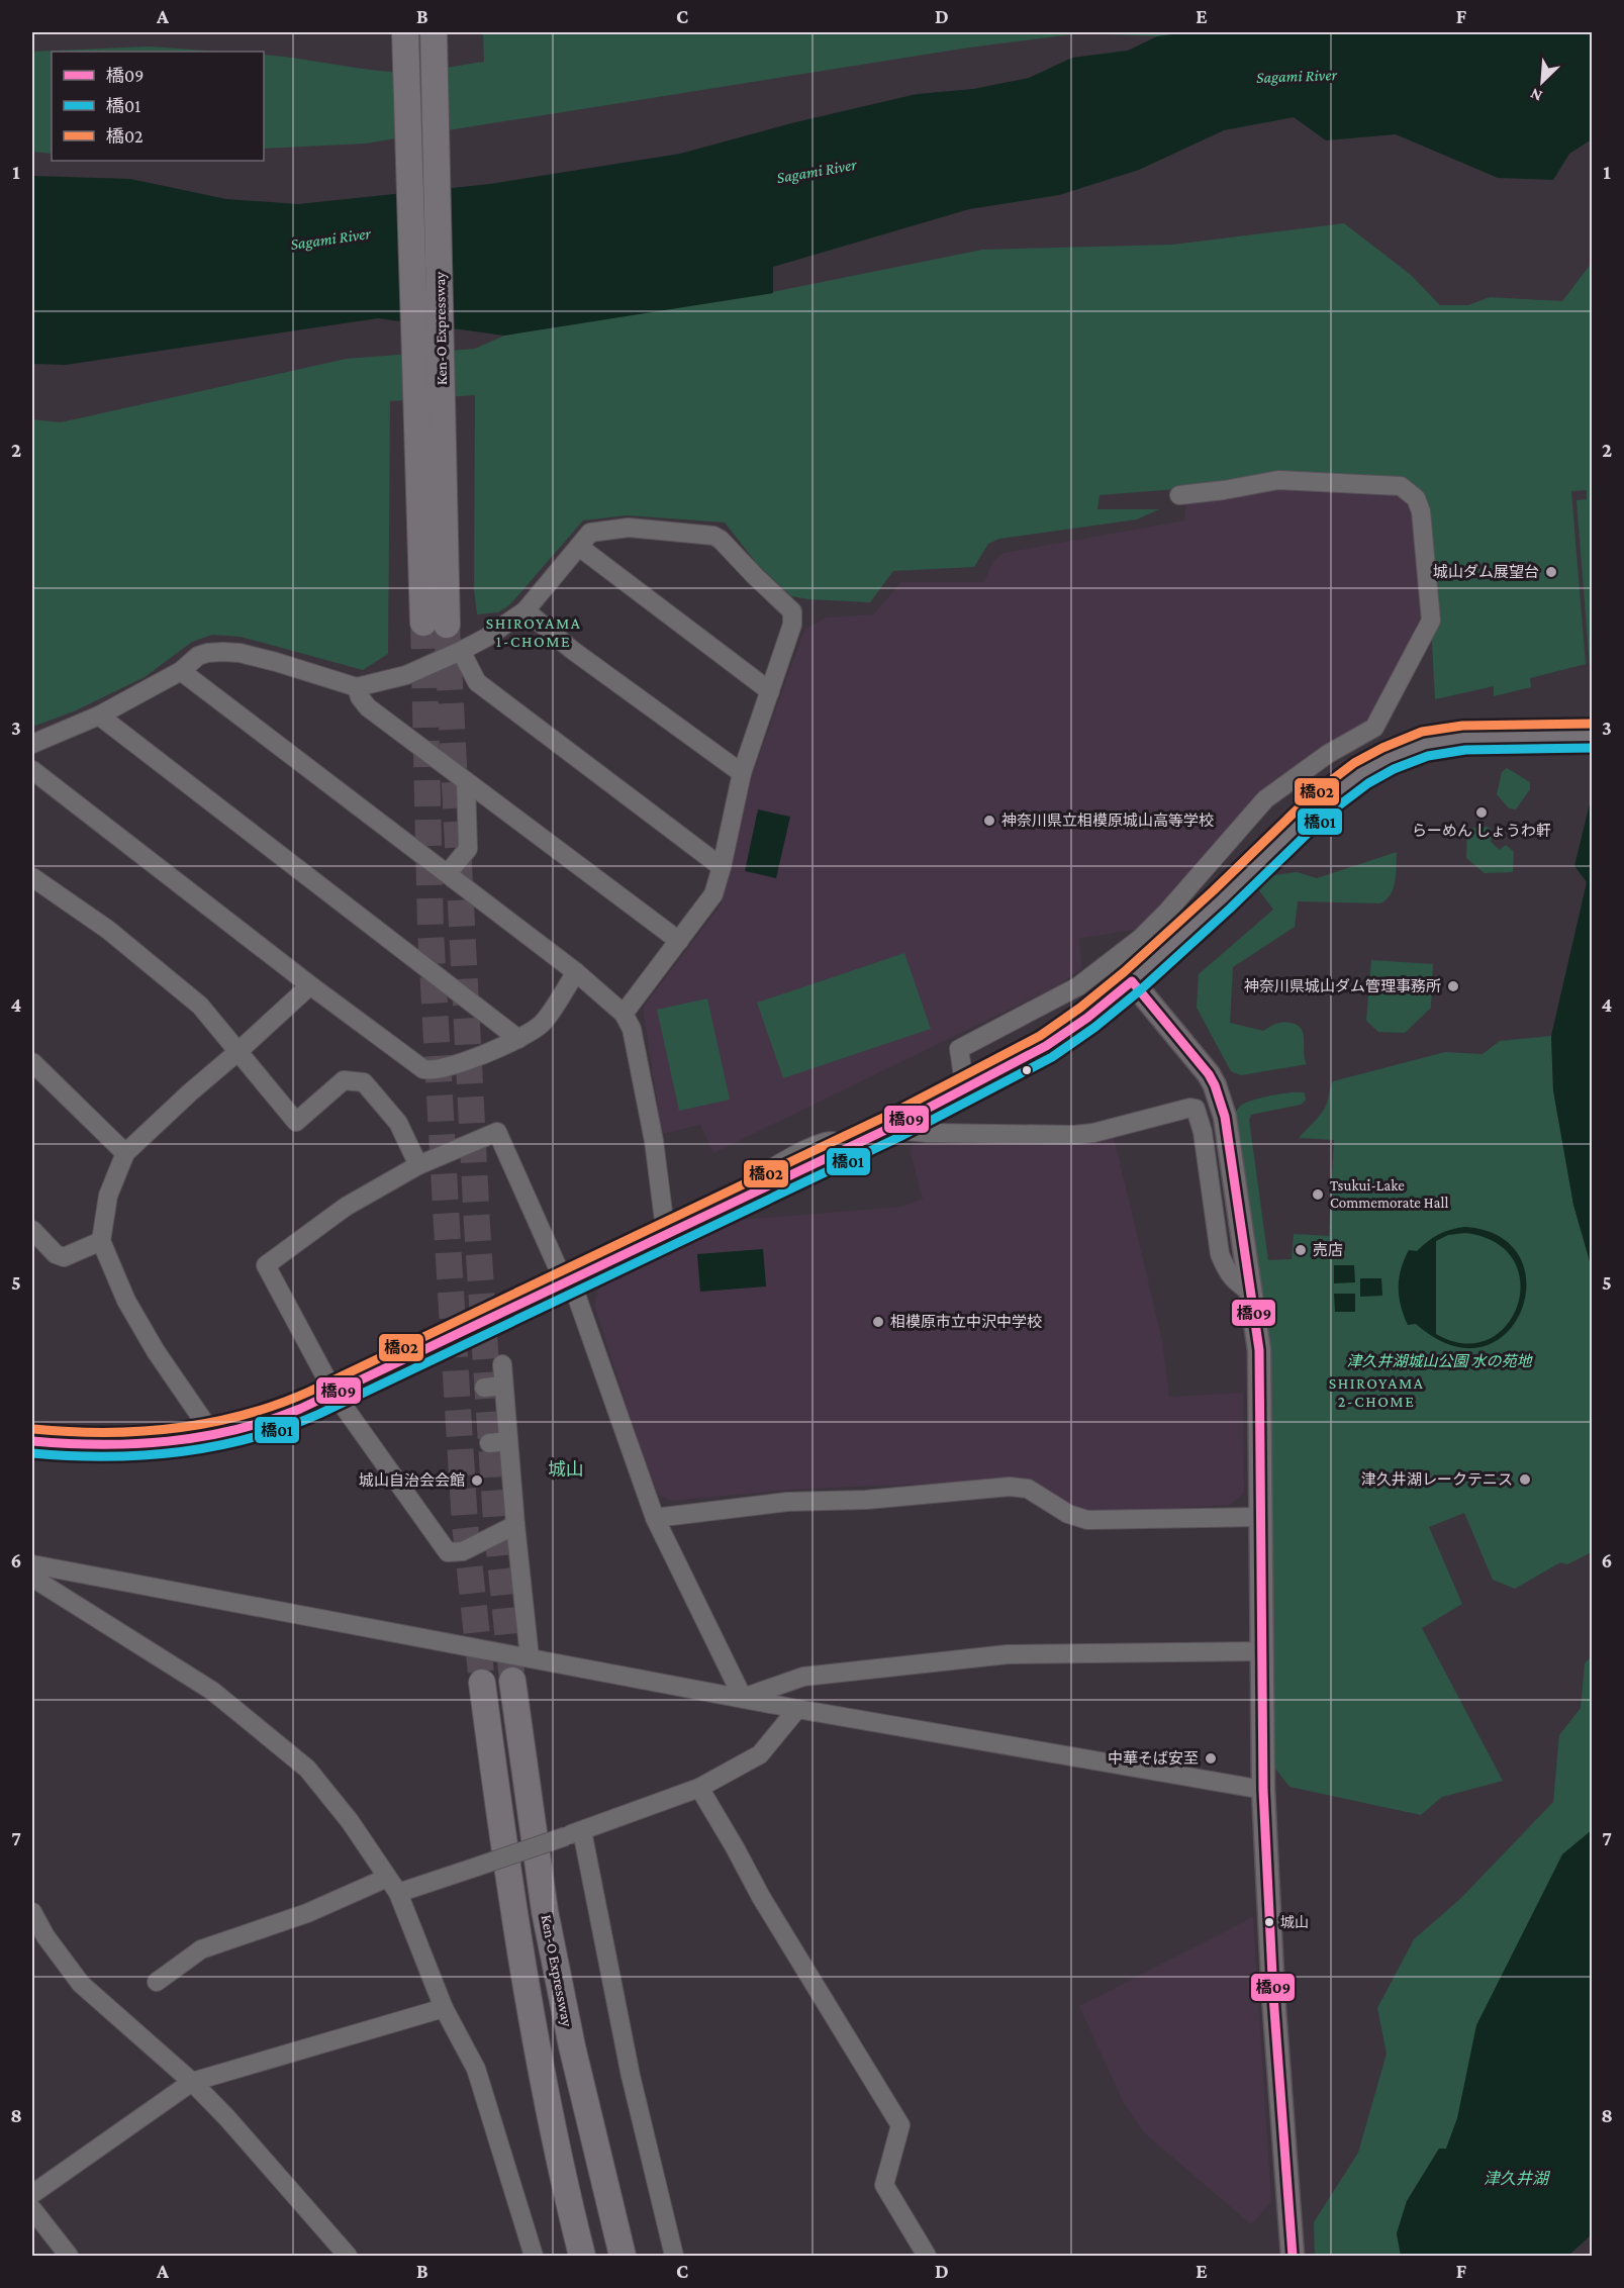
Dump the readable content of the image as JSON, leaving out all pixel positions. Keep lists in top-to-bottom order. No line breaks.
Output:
{"streets":{"highway":["Ken-O Expressway"]},"districts":["SHIROYAMA 1-CHOME","SHIROYAMA 2-CHOME","城山"],"water":["Sagami River","津久井湖"],"parks":["津久井湖城山公園 水の苑地"],"places":["城山ダム展望台","らーめん しょうわ軒","神奈川県立相模原城山高等学校","神奈川県城山ダム管理事務所","Tsukui-Lake Commemorate Hall","売店","相模原市立中沢中学校","津久井湖レークテニス","城山自治会会館","中華そば安至","城山"],"lines":["transit line 橋02","transit line 橋01","transit line 橋09"],"legend":["橋09","橋01","橋02"],"north":"bottom left","grid":{"columns":["A","B","C","D","E","F"],"rows":["1","2","3","4","5","6","7","8"]}}
